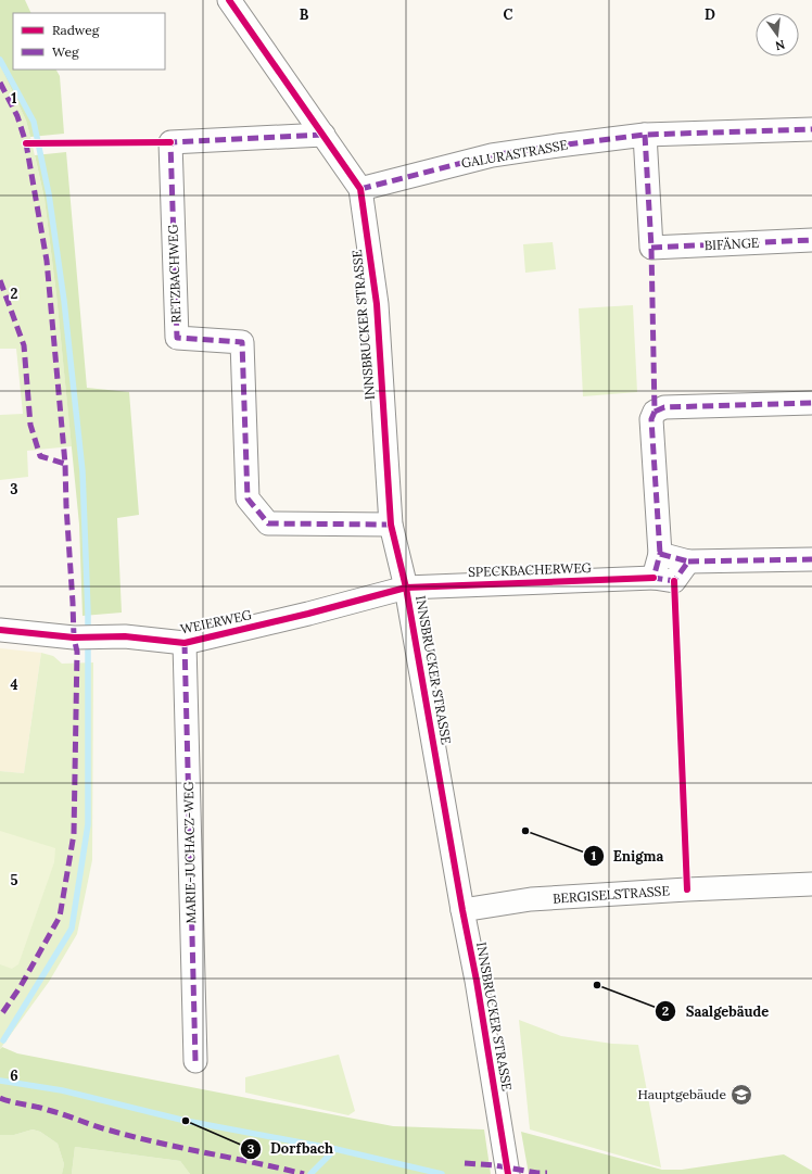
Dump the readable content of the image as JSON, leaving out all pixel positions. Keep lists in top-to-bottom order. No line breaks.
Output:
{"streets":{"street":["GALURASTRASSE","BIFÄNGE","RETZBACHWEG","INNSBRUCKER STRASSE","SPECKBACHERWEG","WEIERWEG","MARIE-JUCHACZ-WEG","BERGISELSTRASSE"]},"crossings":[["GALURASTRASSE","BIFÄNGE"],["GALURASTRASSE","INNSBRUCKER STRASSE"],["RETZBACHWEG","INNSBRUCKER STRASSE"],["INNSBRUCKER STRASSE","SPECKBACHERWEG"],["INNSBRUCKER STRASSE","WEIERWEG"],["INNSBRUCKER STRASSE","BERGISELSTRASSE"],["SPECKBACHERWEG","WEIERWEG"],["WEIERWEG","MARIE-JUCHACZ-WEG"]],"places":{"other":["Enigma","Saalgebäude","Dorfbach"],"school or university":["Hauptgebäude"]},"legend":["Radweg","Weg"],"north":"bottom","grid":{"columns":["B","C","D"],"rows":["1","2","3","4","5","6"]}}
